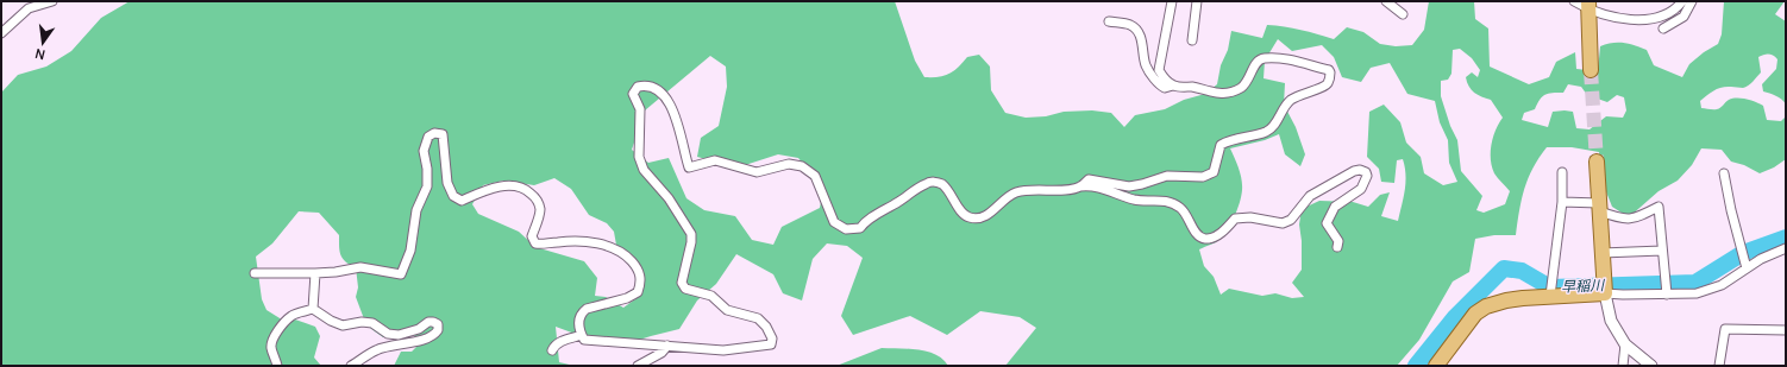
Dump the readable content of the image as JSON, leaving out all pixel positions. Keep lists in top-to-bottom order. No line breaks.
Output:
{"water":["早稲川"],"north":"bottom"}
